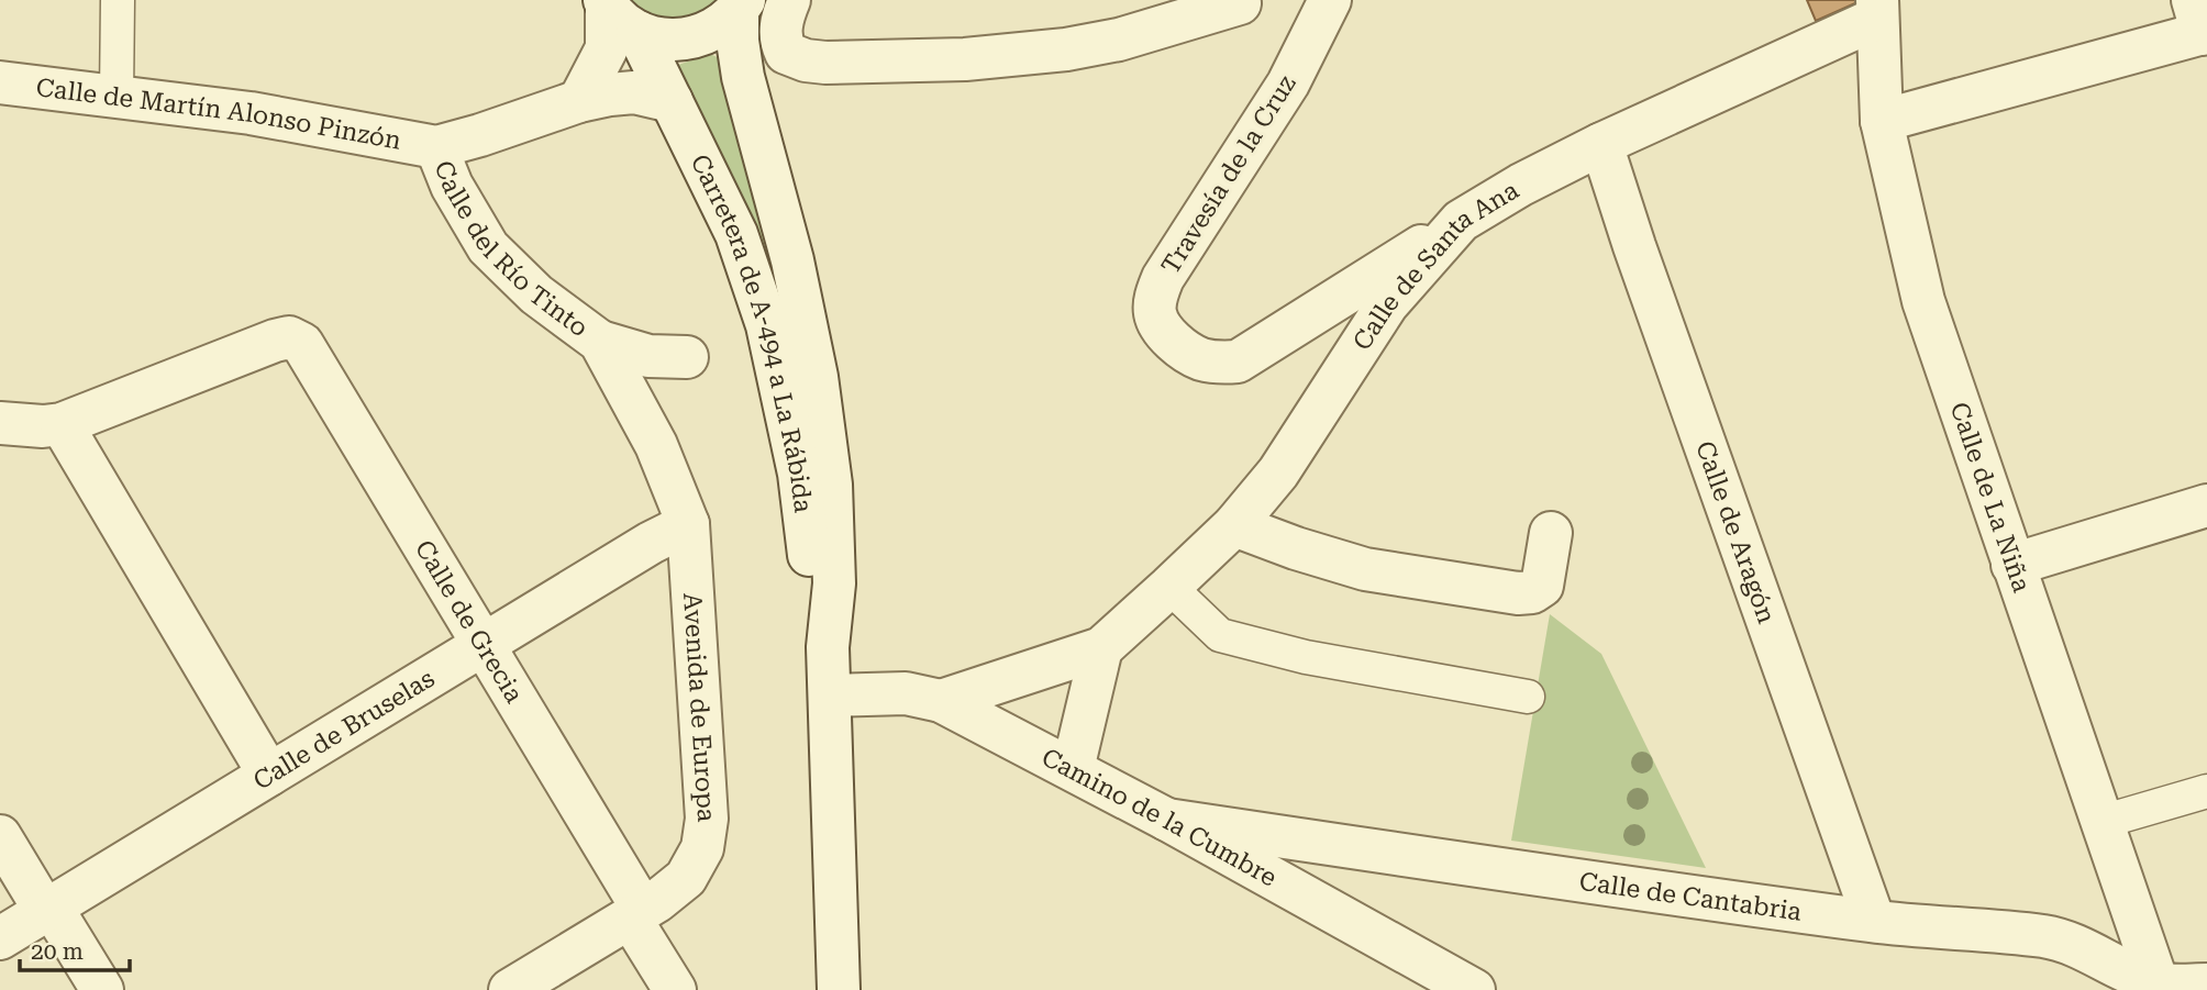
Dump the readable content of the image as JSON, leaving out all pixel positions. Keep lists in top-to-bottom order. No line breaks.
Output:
{"streets":{"street":["Calle de Martín Alonso Pinzón","Travesía de la Cruz","Calle del Río Tinto","Calle de Santa Ana","Carretera de A-494 a La Rábida","Calle de La Niña","Calle de Aragón","Calle de Grecia","Avenida de Europa","Calle de Bruselas","Camino de la Cumbre","Calle de Cantabria"]},"crossings":[["Calle de Martín Alonso Pinzón","Calle del Río Tinto"],["Travesía de la Cruz","Calle de Santa Ana"],["Calle del Río Tinto","Avenida de Europa"],["Calle de Santa Ana","Calle de La Niña"],["Calle de Santa Ana","Calle de Aragón"],["Calle de Santa Ana","Camino de la Cumbre"],["Carretera de A-494 a La Rábida","Camino de la Cumbre"],["Calle de La Niña","Calle de Cantabria"],["Calle de Aragón","Calle de Cantabria"],["Calle de Grecia","Avenida de Europa"],["Calle de Grecia","Calle de Bruselas"],["Avenida de Europa","Calle de Bruselas"],["Camino de la Cumbre","Calle de Cantabria"]],"scale_bar":"20 m"}
